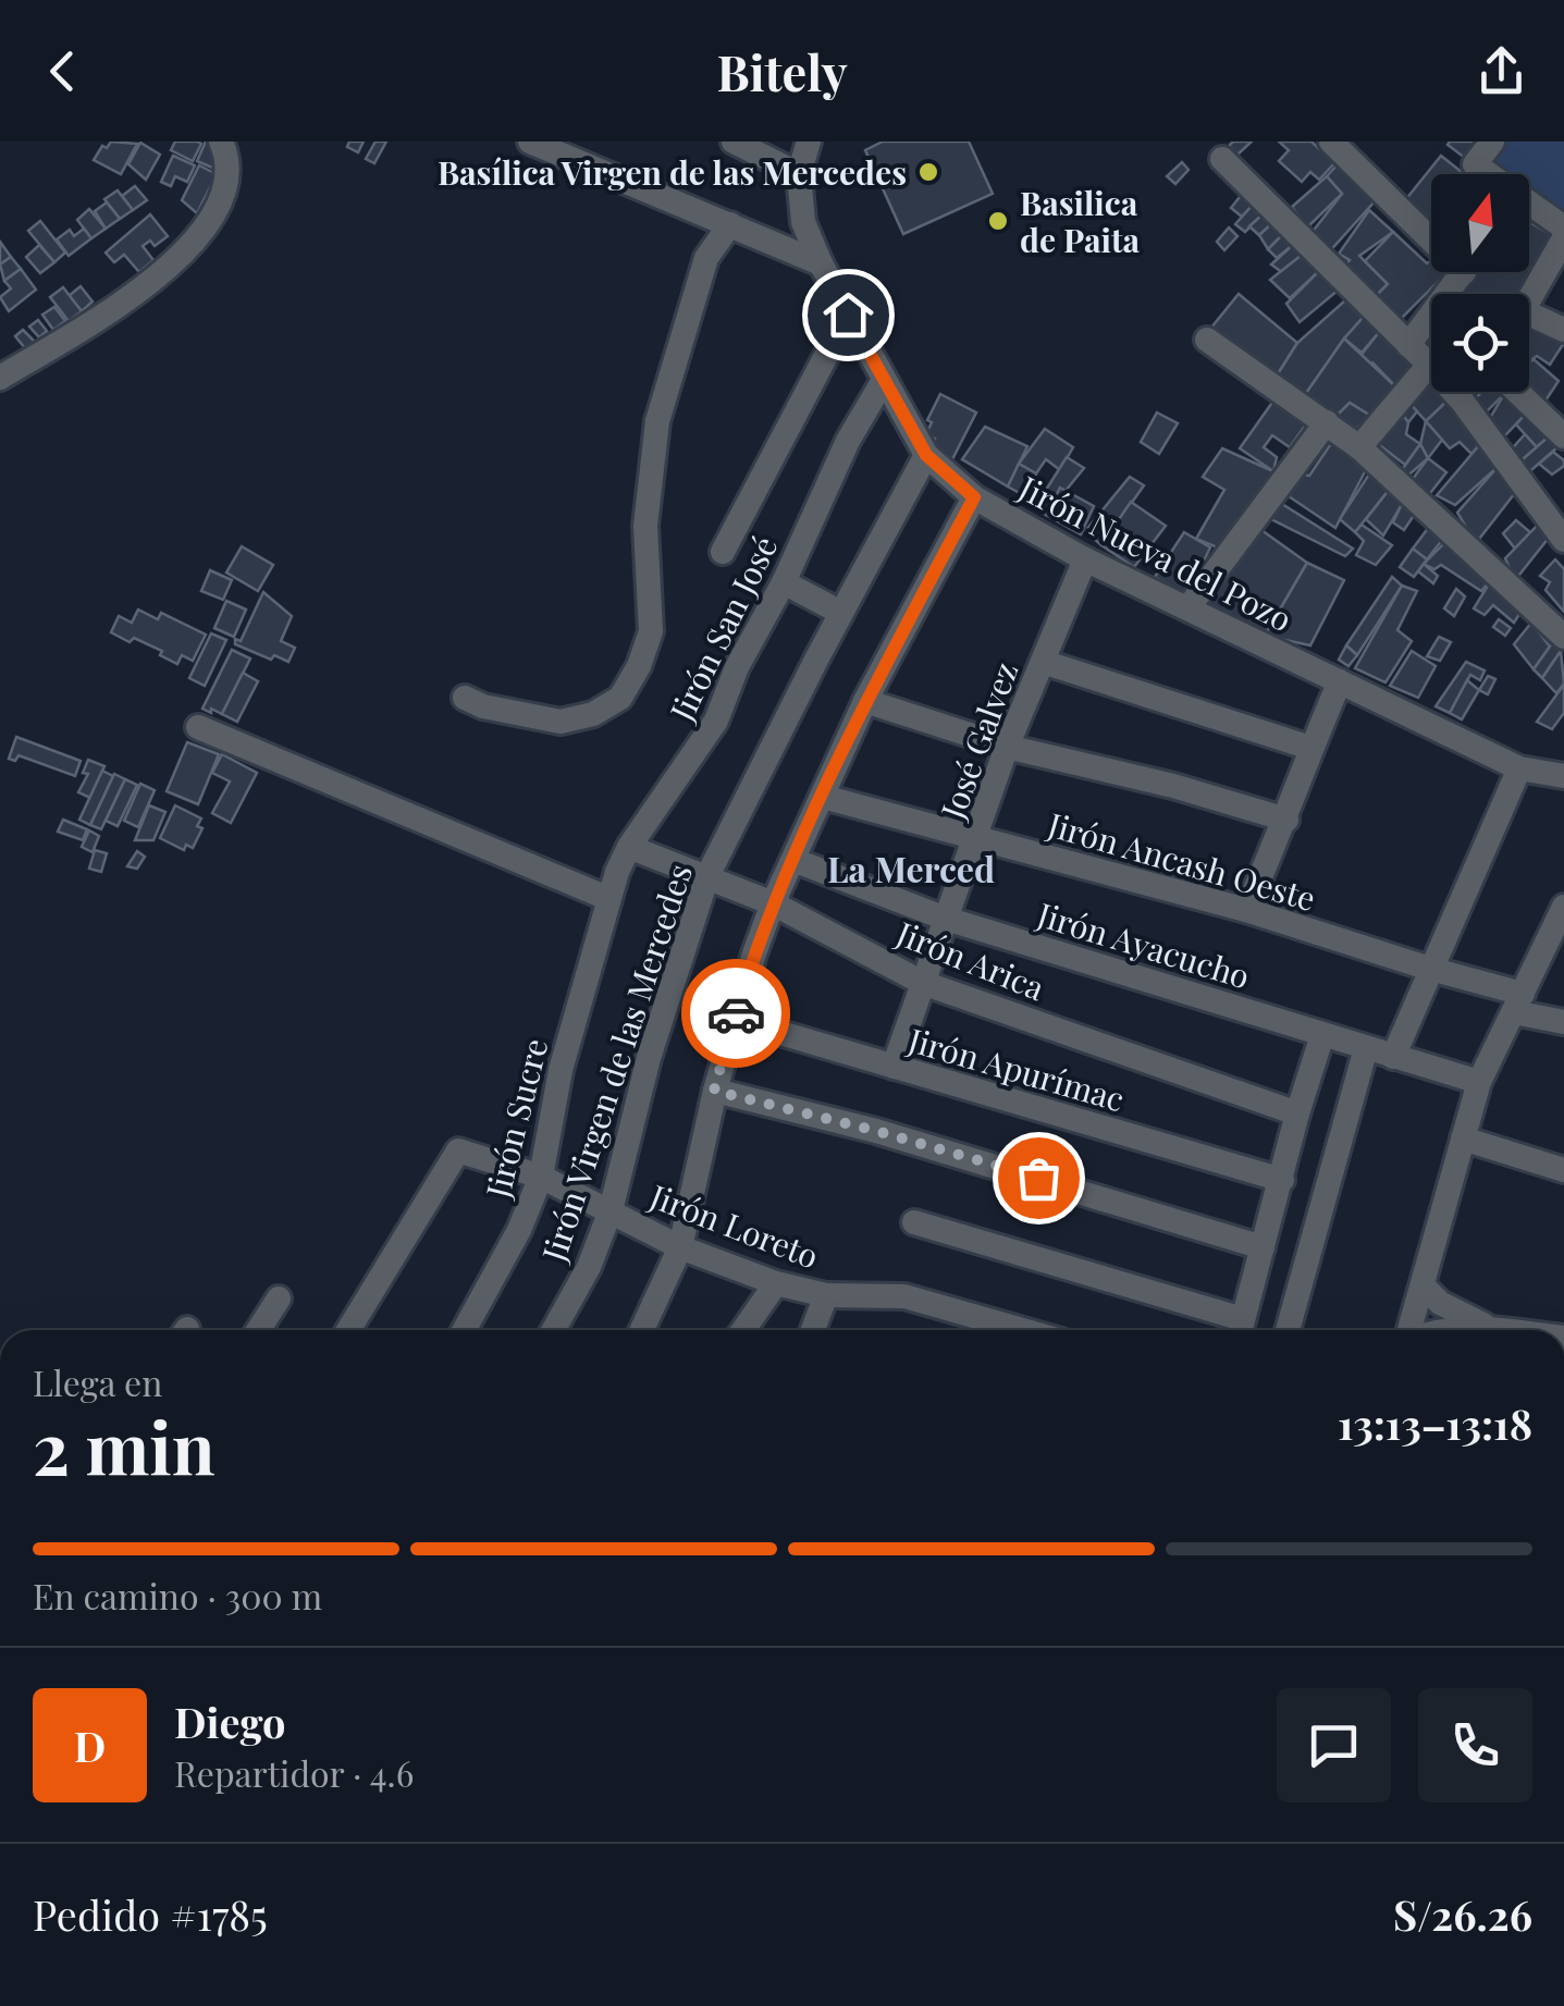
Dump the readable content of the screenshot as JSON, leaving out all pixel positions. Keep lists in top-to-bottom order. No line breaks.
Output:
{"streets":{"street":["Jirón Nueva del Pozo","Jirón San José","José Galvez","Jirón Ancash Oeste","Jirón Ayacucho","Jirón Arica","Jirón Virgen de las Mercedes","Jirón Apurímac","Jirón Sucre","Jirón Loreto"]},"crossings":[["Jirón Nueva del Pozo","Jirón San José"],["Jirón Nueva del Pozo","José Galvez"],["Jirón Nueva del Pozo","Jirón Virgen de las Mercedes"],["Jirón San José","Jirón Arica"],["Jirón San José","Jirón Sucre"],["José Galvez","Jirón Ancash Oeste"],["José Galvez","Jirón Ayacucho"],["José Galvez","Jirón Arica"],["José Galvez","Jirón Apurímac"],["Jirón Arica","Jirón Virgen de las Mercedes"],["Jirón Virgen de las Mercedes","Jirón Loreto"],["Jirón Sucre","Jirón Loreto"]],"districts":["La Merced"],"places":["Basílica Virgen de las Mercedes","Basilica de Paita"],"north":"top","page":{"header":"Bitely","heading":["2 min","Llega en","13:13–13:18"],"panel":["Diego","Repartidor · 4.6","Pedido #1785","S/26.26"],"bar":"En camino · 300 m","round":"D"}}
